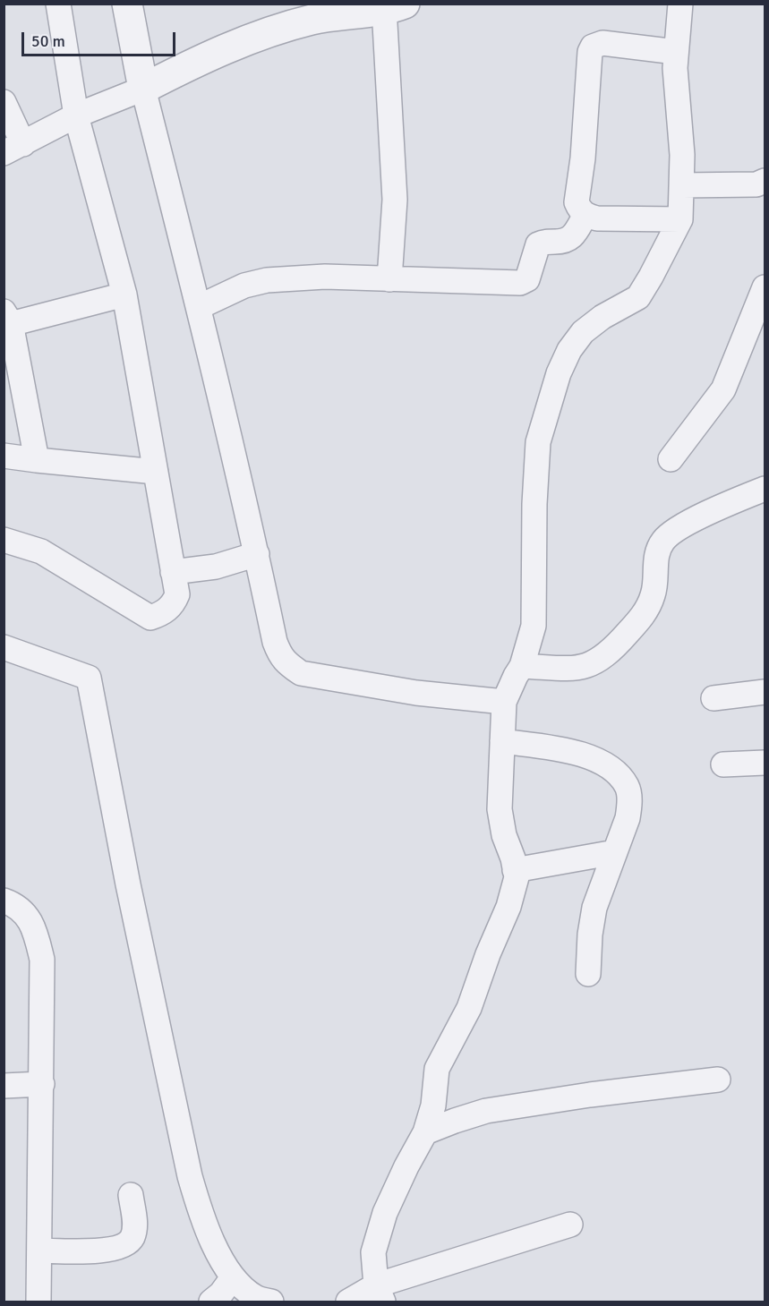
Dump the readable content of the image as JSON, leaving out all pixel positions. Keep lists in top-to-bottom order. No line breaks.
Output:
{"scale_bar":"50 m"}
